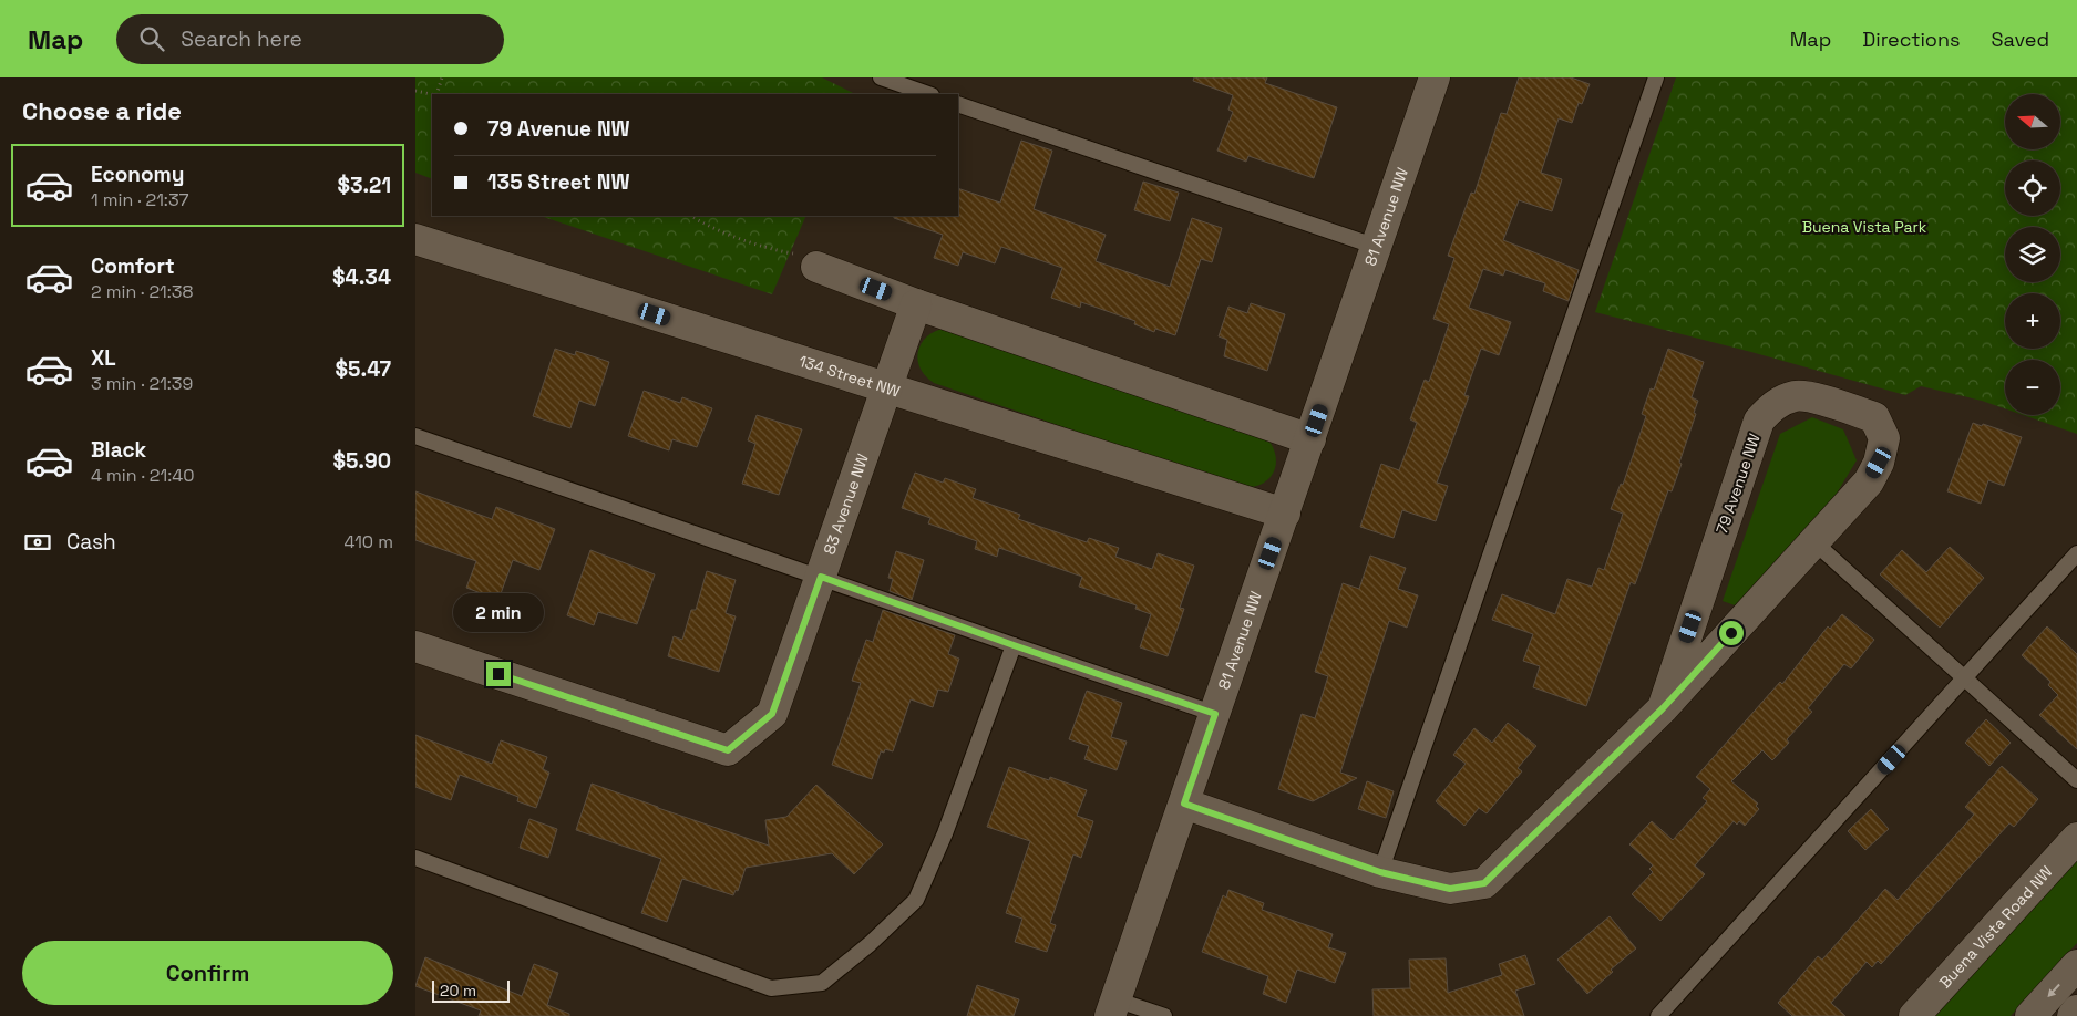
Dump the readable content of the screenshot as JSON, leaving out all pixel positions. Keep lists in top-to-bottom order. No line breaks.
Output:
{"streets":{"street":["81 Avenue NW","134 Street NW","79 Avenue NW","83 Avenue NW","Buena Vista Road NW"]},"crossings":[["81 Avenue NW","134 Street NW"],["134 Street NW","83 Avenue NW"]],"parks":["Buena Vista Park"],"scale_bar":"20 m","north":"left","page":{"header":"Map","search":"Search here","nav":["Map","Directions","Saved"],"heading":"Choose a ride","map_buttons":["+","−"],"banner":["79 Avenue NW","135 Street NW"],"list":[{"name":"Economy","note":"1 min · 21:37","value":"$3.21"},{"name":"Comfort","note":"2 min · 21:38","value":"$4.34"},{"name":"XL","note":"3 min · 21:39","value":"$5.47"},{"name":"Black","note":"4 min · 21:40","value":"$5.90"}],"pay":["Cash","410 m"],"bubble":"2 min","buttons":"Confirm","scale":"20 m"}}
